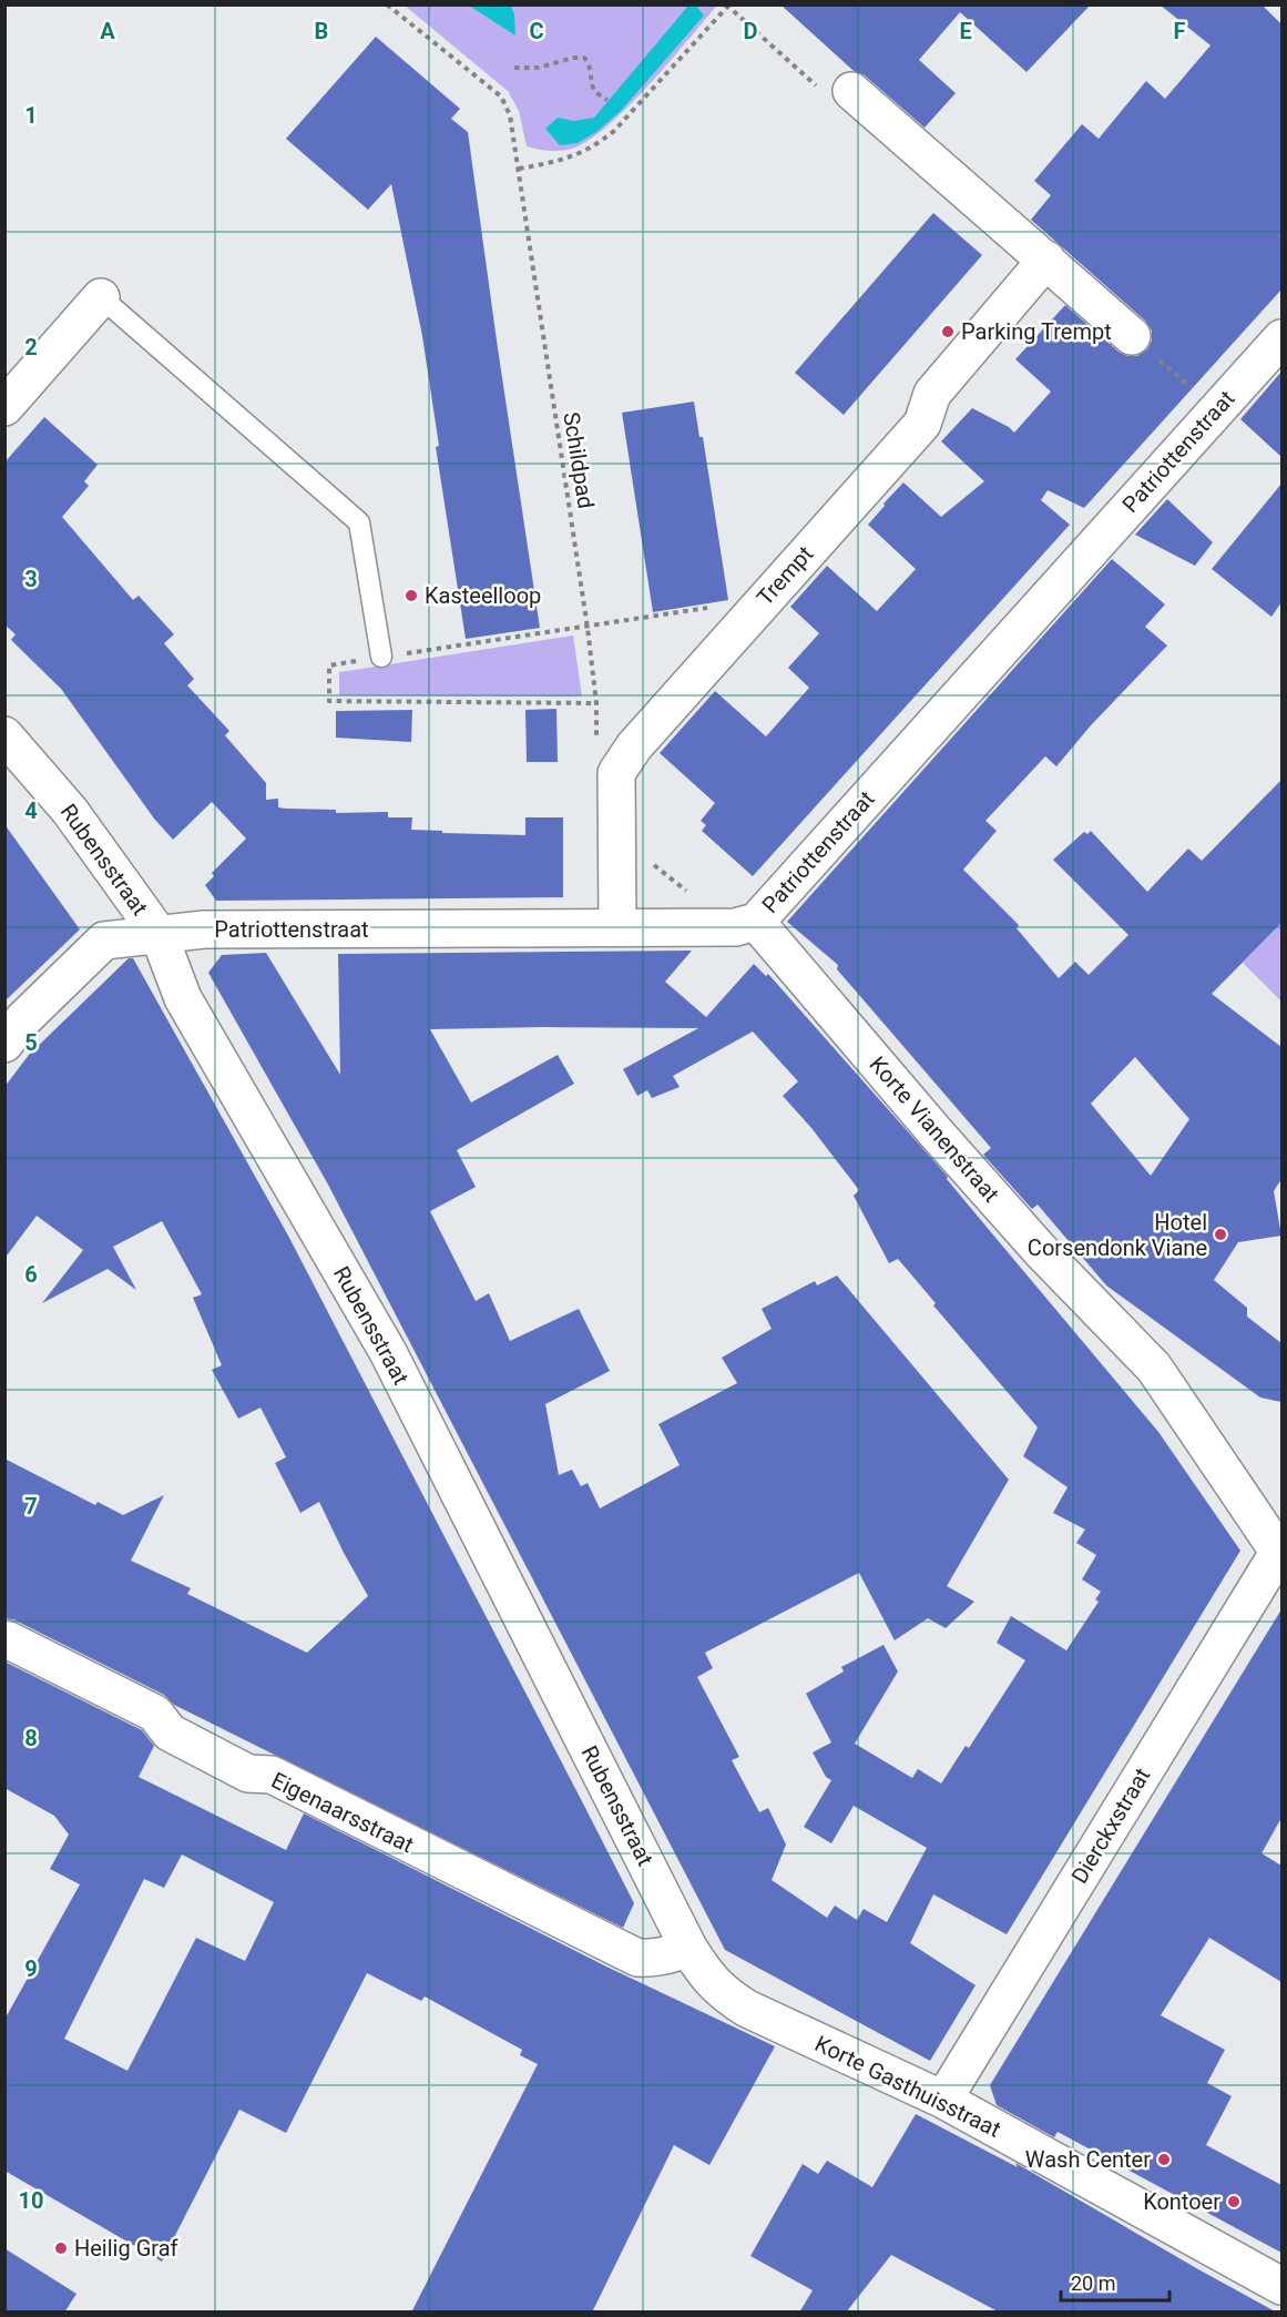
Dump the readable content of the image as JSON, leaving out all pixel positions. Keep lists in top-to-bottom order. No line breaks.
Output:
{"streets":{"street":["Patriottenstraat","Trempt","Rubensstraat","Korte Vianenstraat","Eigenaarsstraat","Dierckxstraat","Korte Gasthuisstraat"],"path":["Schildpad"]},"crossings":[["Patriottenstraat","Trempt"],["Patriottenstraat","Rubensstraat"],["Patriottenstraat","Korte Vianenstraat"],["Rubensstraat","Eigenaarsstraat"],["Rubensstraat","Korte Gasthuisstraat"],["Korte Vianenstraat","Dierckxstraat"],["Eigenaarsstraat","Korte Gasthuisstraat"],["Dierckxstraat","Korte Gasthuisstraat"]],"places":["Parking Trempt","Kasteelloop","Hotel Corsendonk Viane","Wash Center","Kontoer","Heilig Graf"],"scale_bar":"20 m","grid":{"columns":["A","B","C","D","E","F"],"rows":["1","2","3","4","5","6","7","8","9","10"]}}
